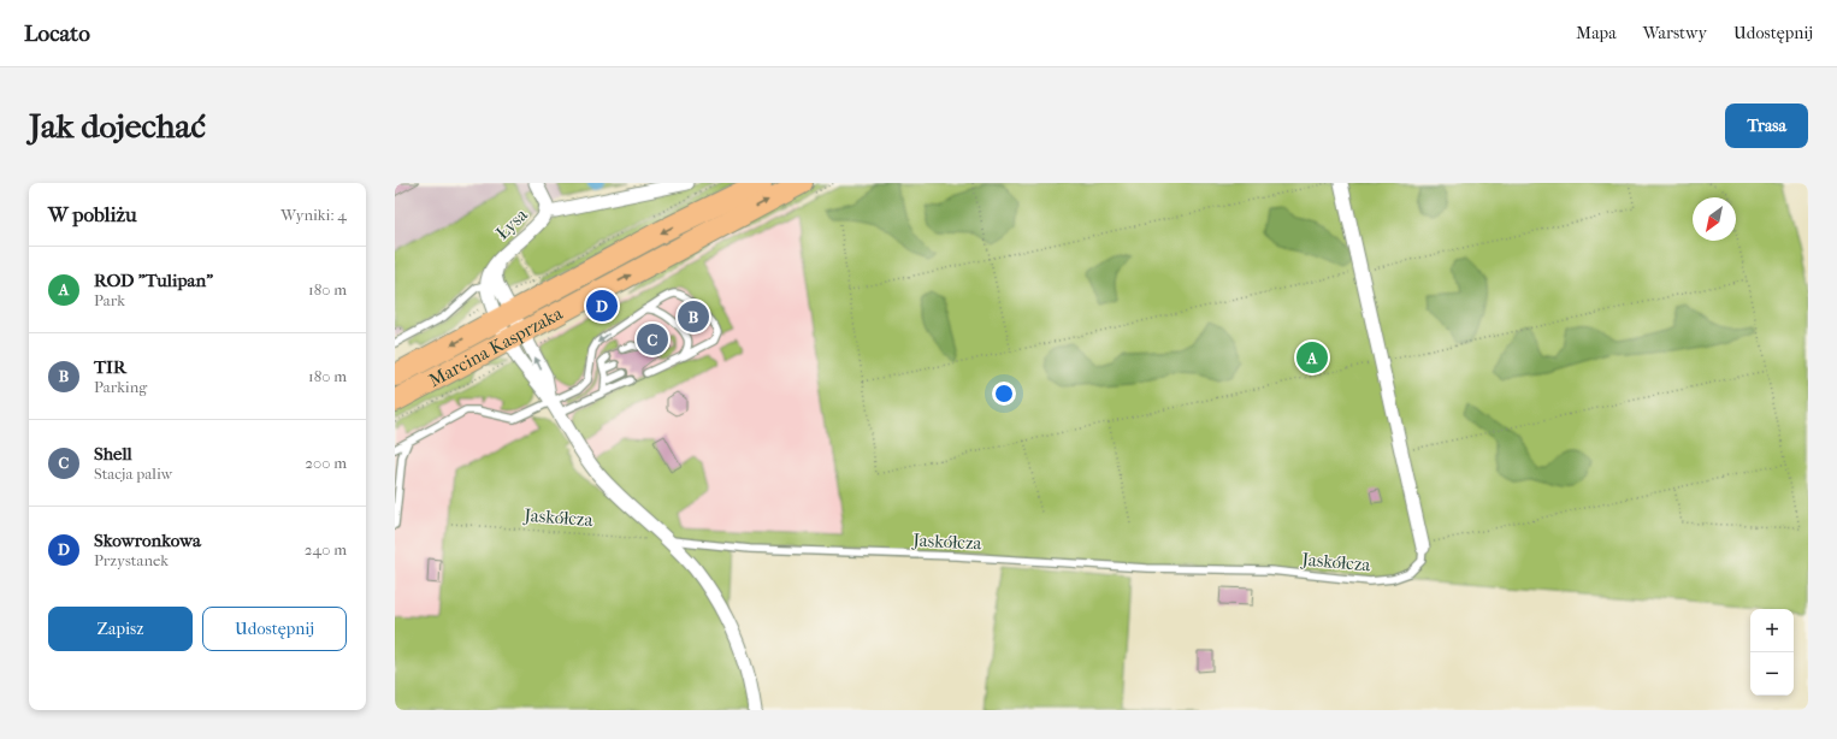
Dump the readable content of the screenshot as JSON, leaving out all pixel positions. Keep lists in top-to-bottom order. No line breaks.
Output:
{"streets":{"main road":["Marcina Kasprzaka"],"street":["Łysa"],"lane":["Jaskółcza"]},"crossings":[["Łysa","Marcina Kasprzaka"],["Łysa","Jaskółcza"]],"north":"bottom left","page":{"header":"Locato","nav":["Mapa","Warstwy","Udostępnij"],"buttons":["Trasa",["Zapisz","Udostępnij"]],"title":"Jak dojechać","heading":["W pobliżu","Wyniki: 4"],"list":[{"mark":"A","name":"ROD \"Tulipan\"","note":"Park","value":"180 m"},{"mark":"B","name":"TIR","note":"Parking","value":"180 m"},{"mark":"C","name":"Shell","note":"Stacja paliw","value":"200 m"},{"mark":"D","name":"Skowronkowa","note":"Przystanek","value":"240 m"}],"pins":["D","B","C","A"],"map_buttons":["+","−"]}}
